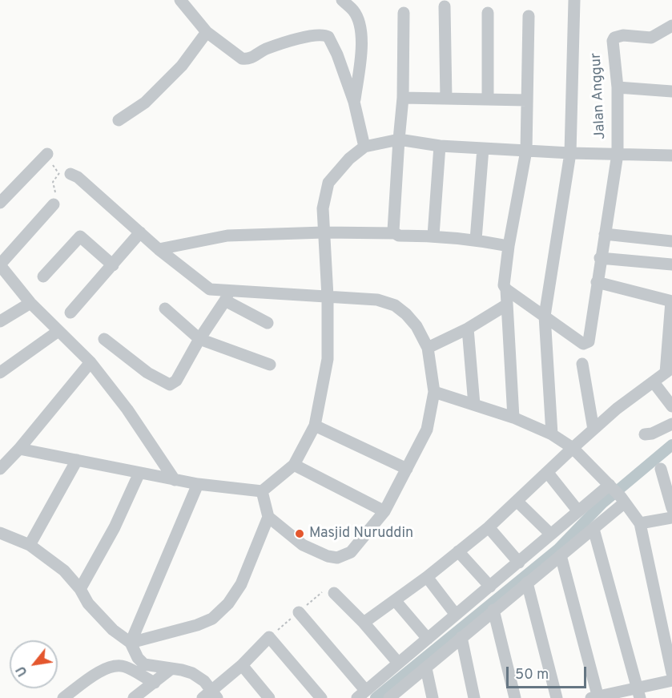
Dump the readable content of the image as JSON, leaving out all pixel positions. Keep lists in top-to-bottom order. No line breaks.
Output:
{"streets":{"street":["Jalan Anggur"]},"places":["Masjid Nuruddin"],"scale_bar":"50 m","north":"bottom left"}
